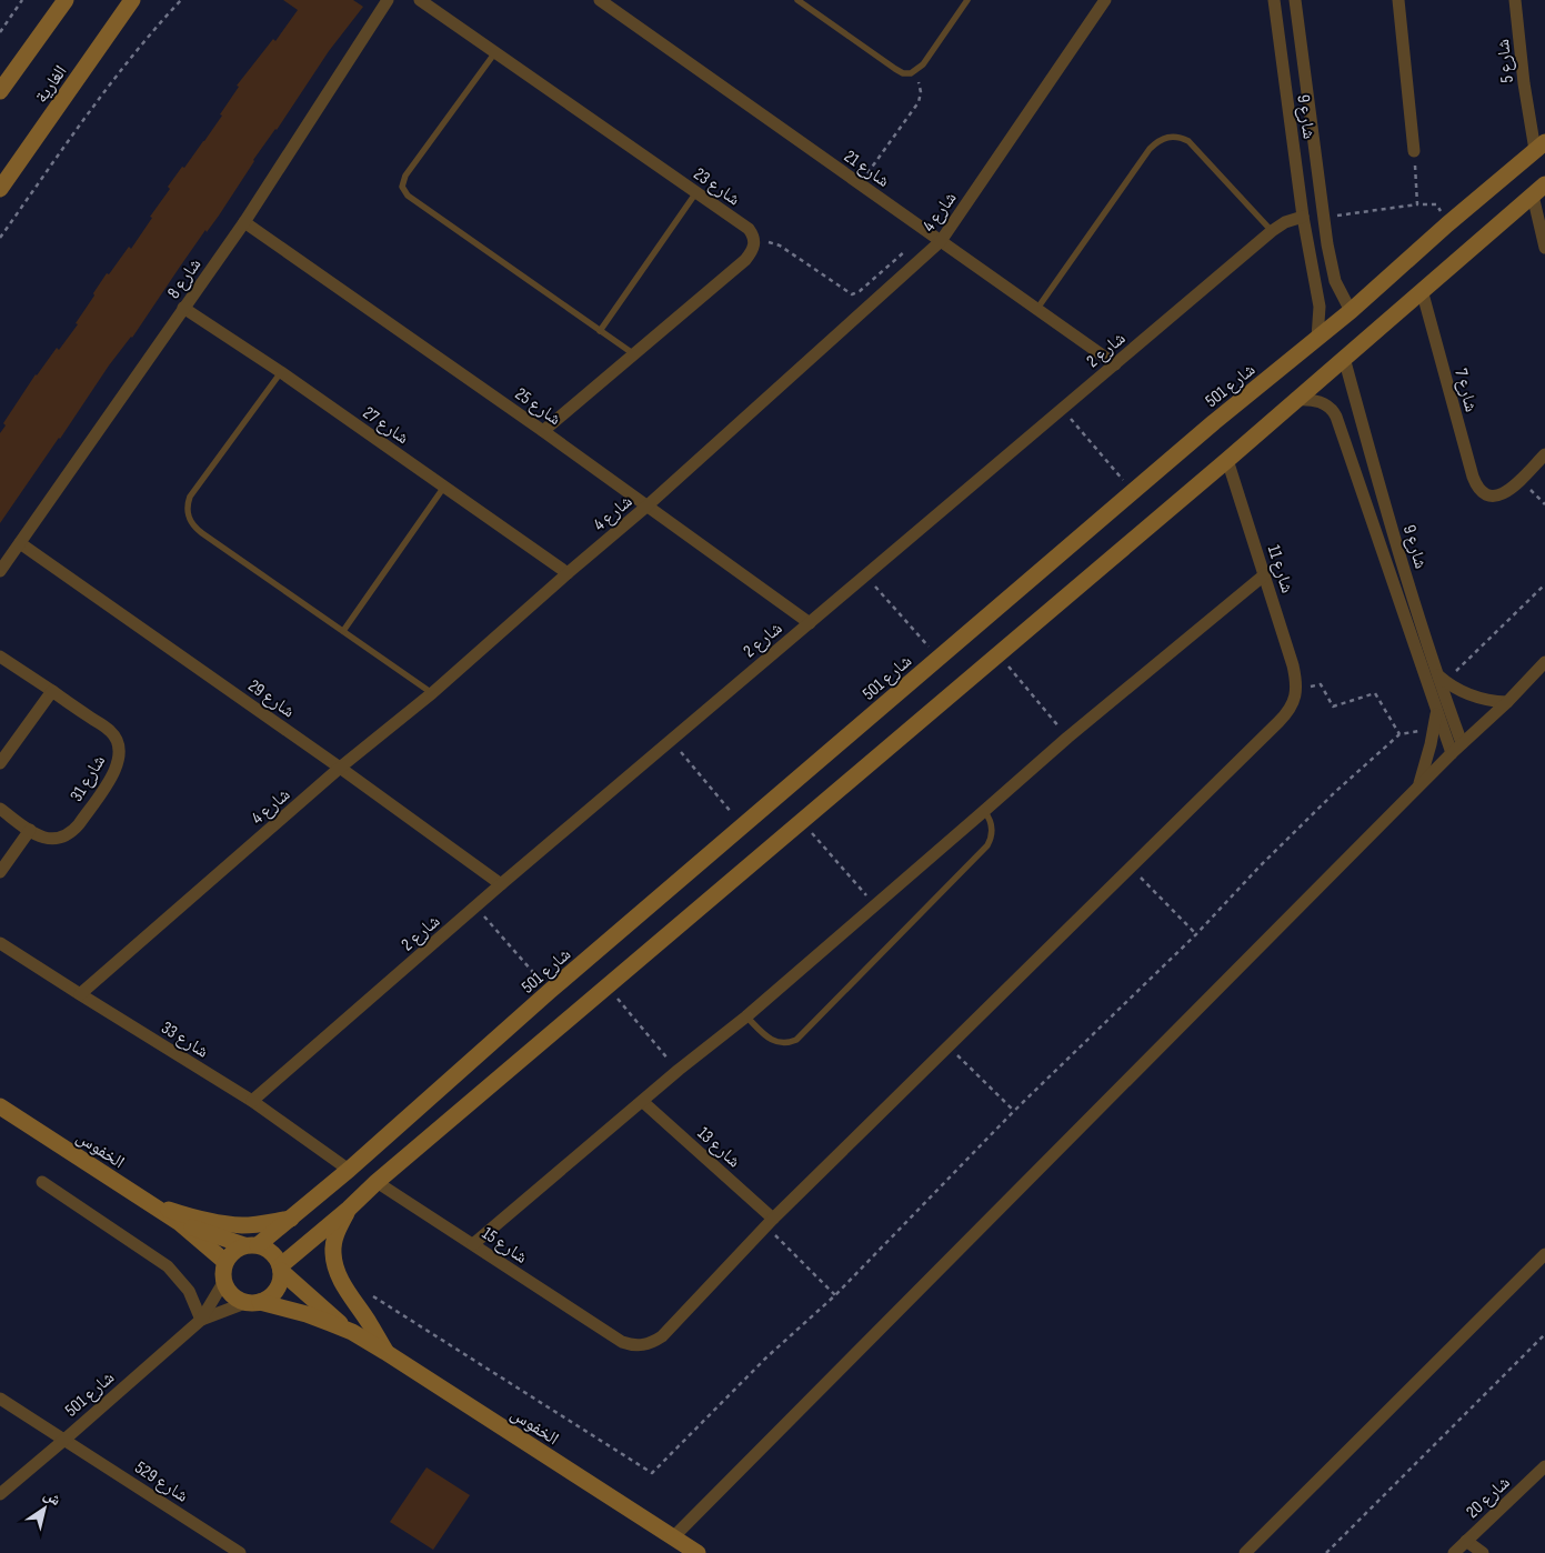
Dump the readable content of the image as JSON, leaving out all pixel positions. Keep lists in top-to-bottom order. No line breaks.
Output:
{"streets":{"street":["شارع 5","الغارية","شارع 9","شارع 21","شارع 23","شارع 4","شارع 8","شارع 2","شارع 501","شارع 7","شارع 25","شارع 27","شارع 11","شارع 29","شارع 31","شارع 33","شارع 13","الخفوس","شارع 15","شارع 529","شارع 20"]},"crossings":[["شارع 5","شارع 501"],["شارع 9","شارع 2"],["شارع 9","شارع 501"],["شارع 21","شارع 4"],["شارع 21","شارع 2"],["شارع 4","شارع 25"],["شارع 4","شارع 27"],["شارع 4","شارع 29"],["شارع 4","شارع 33"],["شارع 8","شارع 25"],["شارع 8","شارع 27"],["شارع 8","شارع 29"],["شارع 2","شارع 25"],["شارع 2","شارع 29"],["شارع 2","شارع 33"],["شارع 501","شارع 33"],["شارع 501","الخفوس"],["شارع 501","شارع 529"],["شارع 11","شارع 15"],["شارع 13","شارع 15"]],"north":"top right"}
